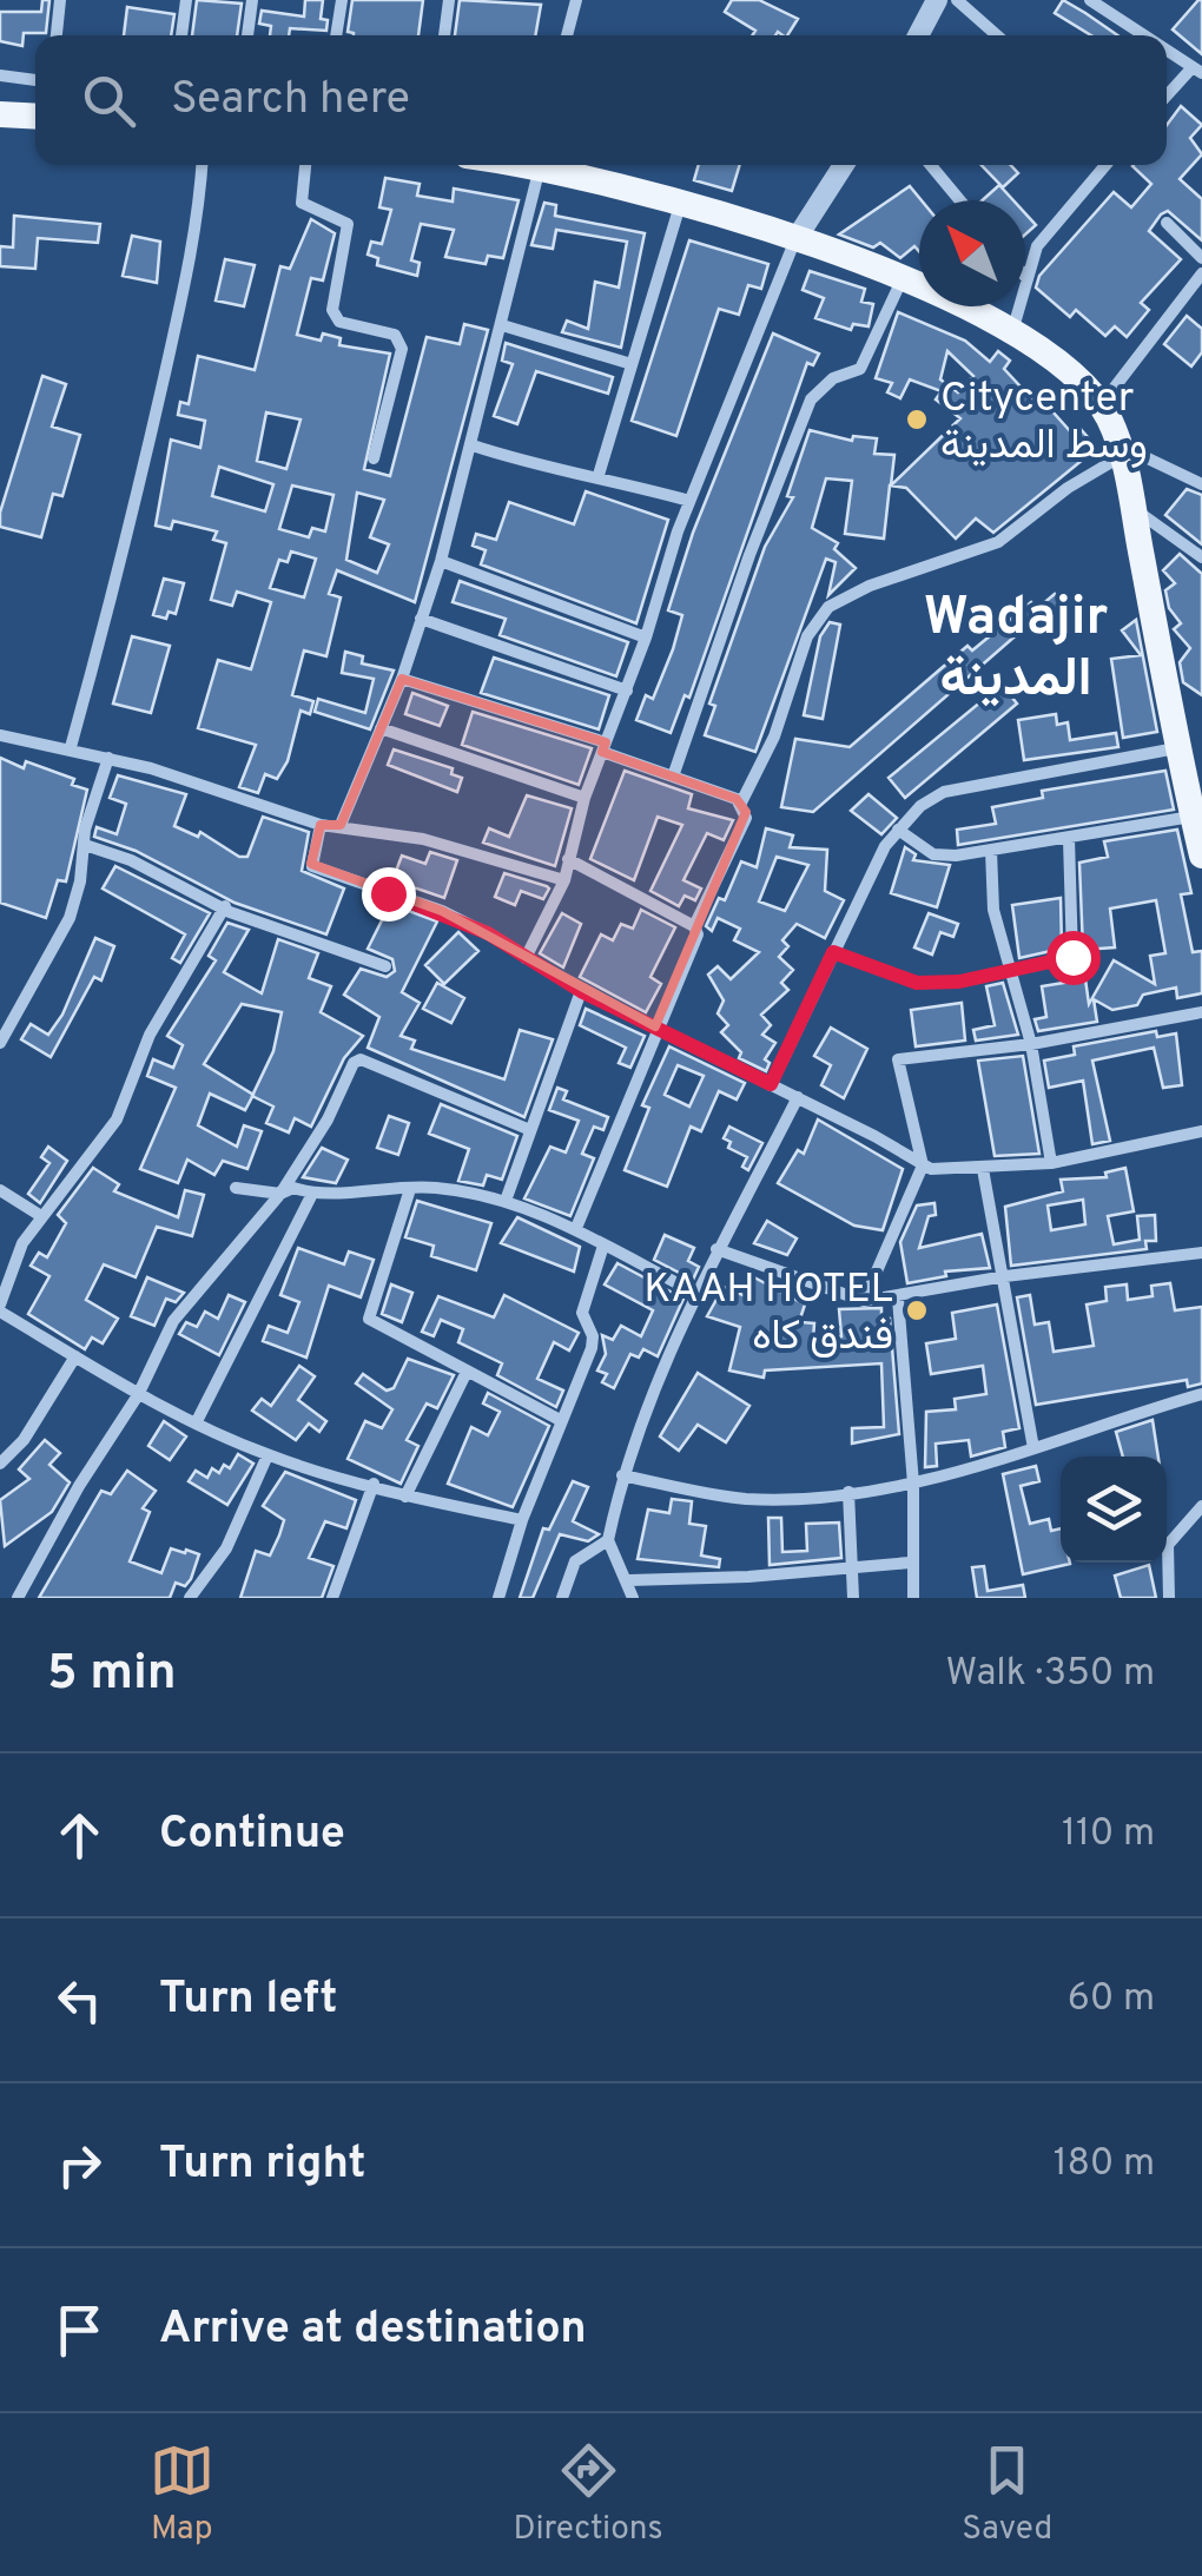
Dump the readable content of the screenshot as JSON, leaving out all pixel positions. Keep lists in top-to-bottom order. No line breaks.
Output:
{"districts":["Wadajir المدينة"],"places":["Citycenter وسط المدينة","KAAH HOTEL فندق كاه"],"north":"top left","page":{"search":"Search here","heading":["5 min","Walk · 350 m"],"list":[["Continue","110 m"],["Turn left","60 m"],["Turn right","180 m"],"Arrive at destination"],"nav":["Map","Directions","Saved"]}}
